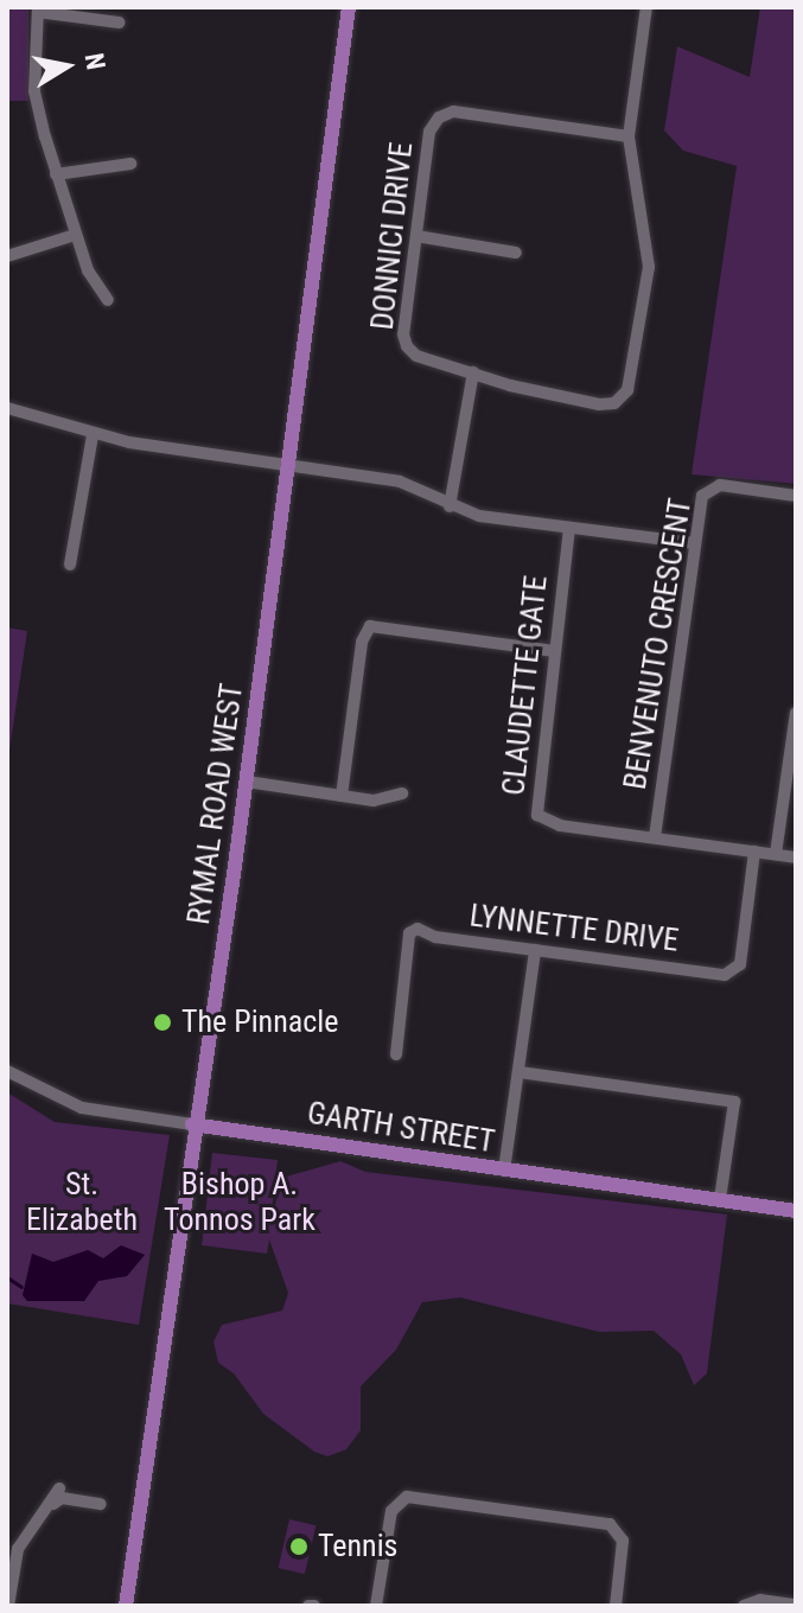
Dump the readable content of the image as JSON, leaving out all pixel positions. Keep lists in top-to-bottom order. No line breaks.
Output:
{"streets":{"main road":["RYMAL ROAD WEST","GARTH STREET"],"street":["DONNICI DRIVE","BENVENUTO CRESCENT","CLAUDETTE GATE","LYNNETTE DRIVE"]},"crossings":[["BENVENUTO CRESCENT","CLAUDETTE GATE"],["CLAUDETTE GATE","LYNNETTE DRIVE"],["RYMAL ROAD WEST","GARTH STREET"]],"parks":["St. Elizabeth","Bishop A. Tonnos Park"],"places":["The Pinnacle","Tennis"],"north":"right"}
